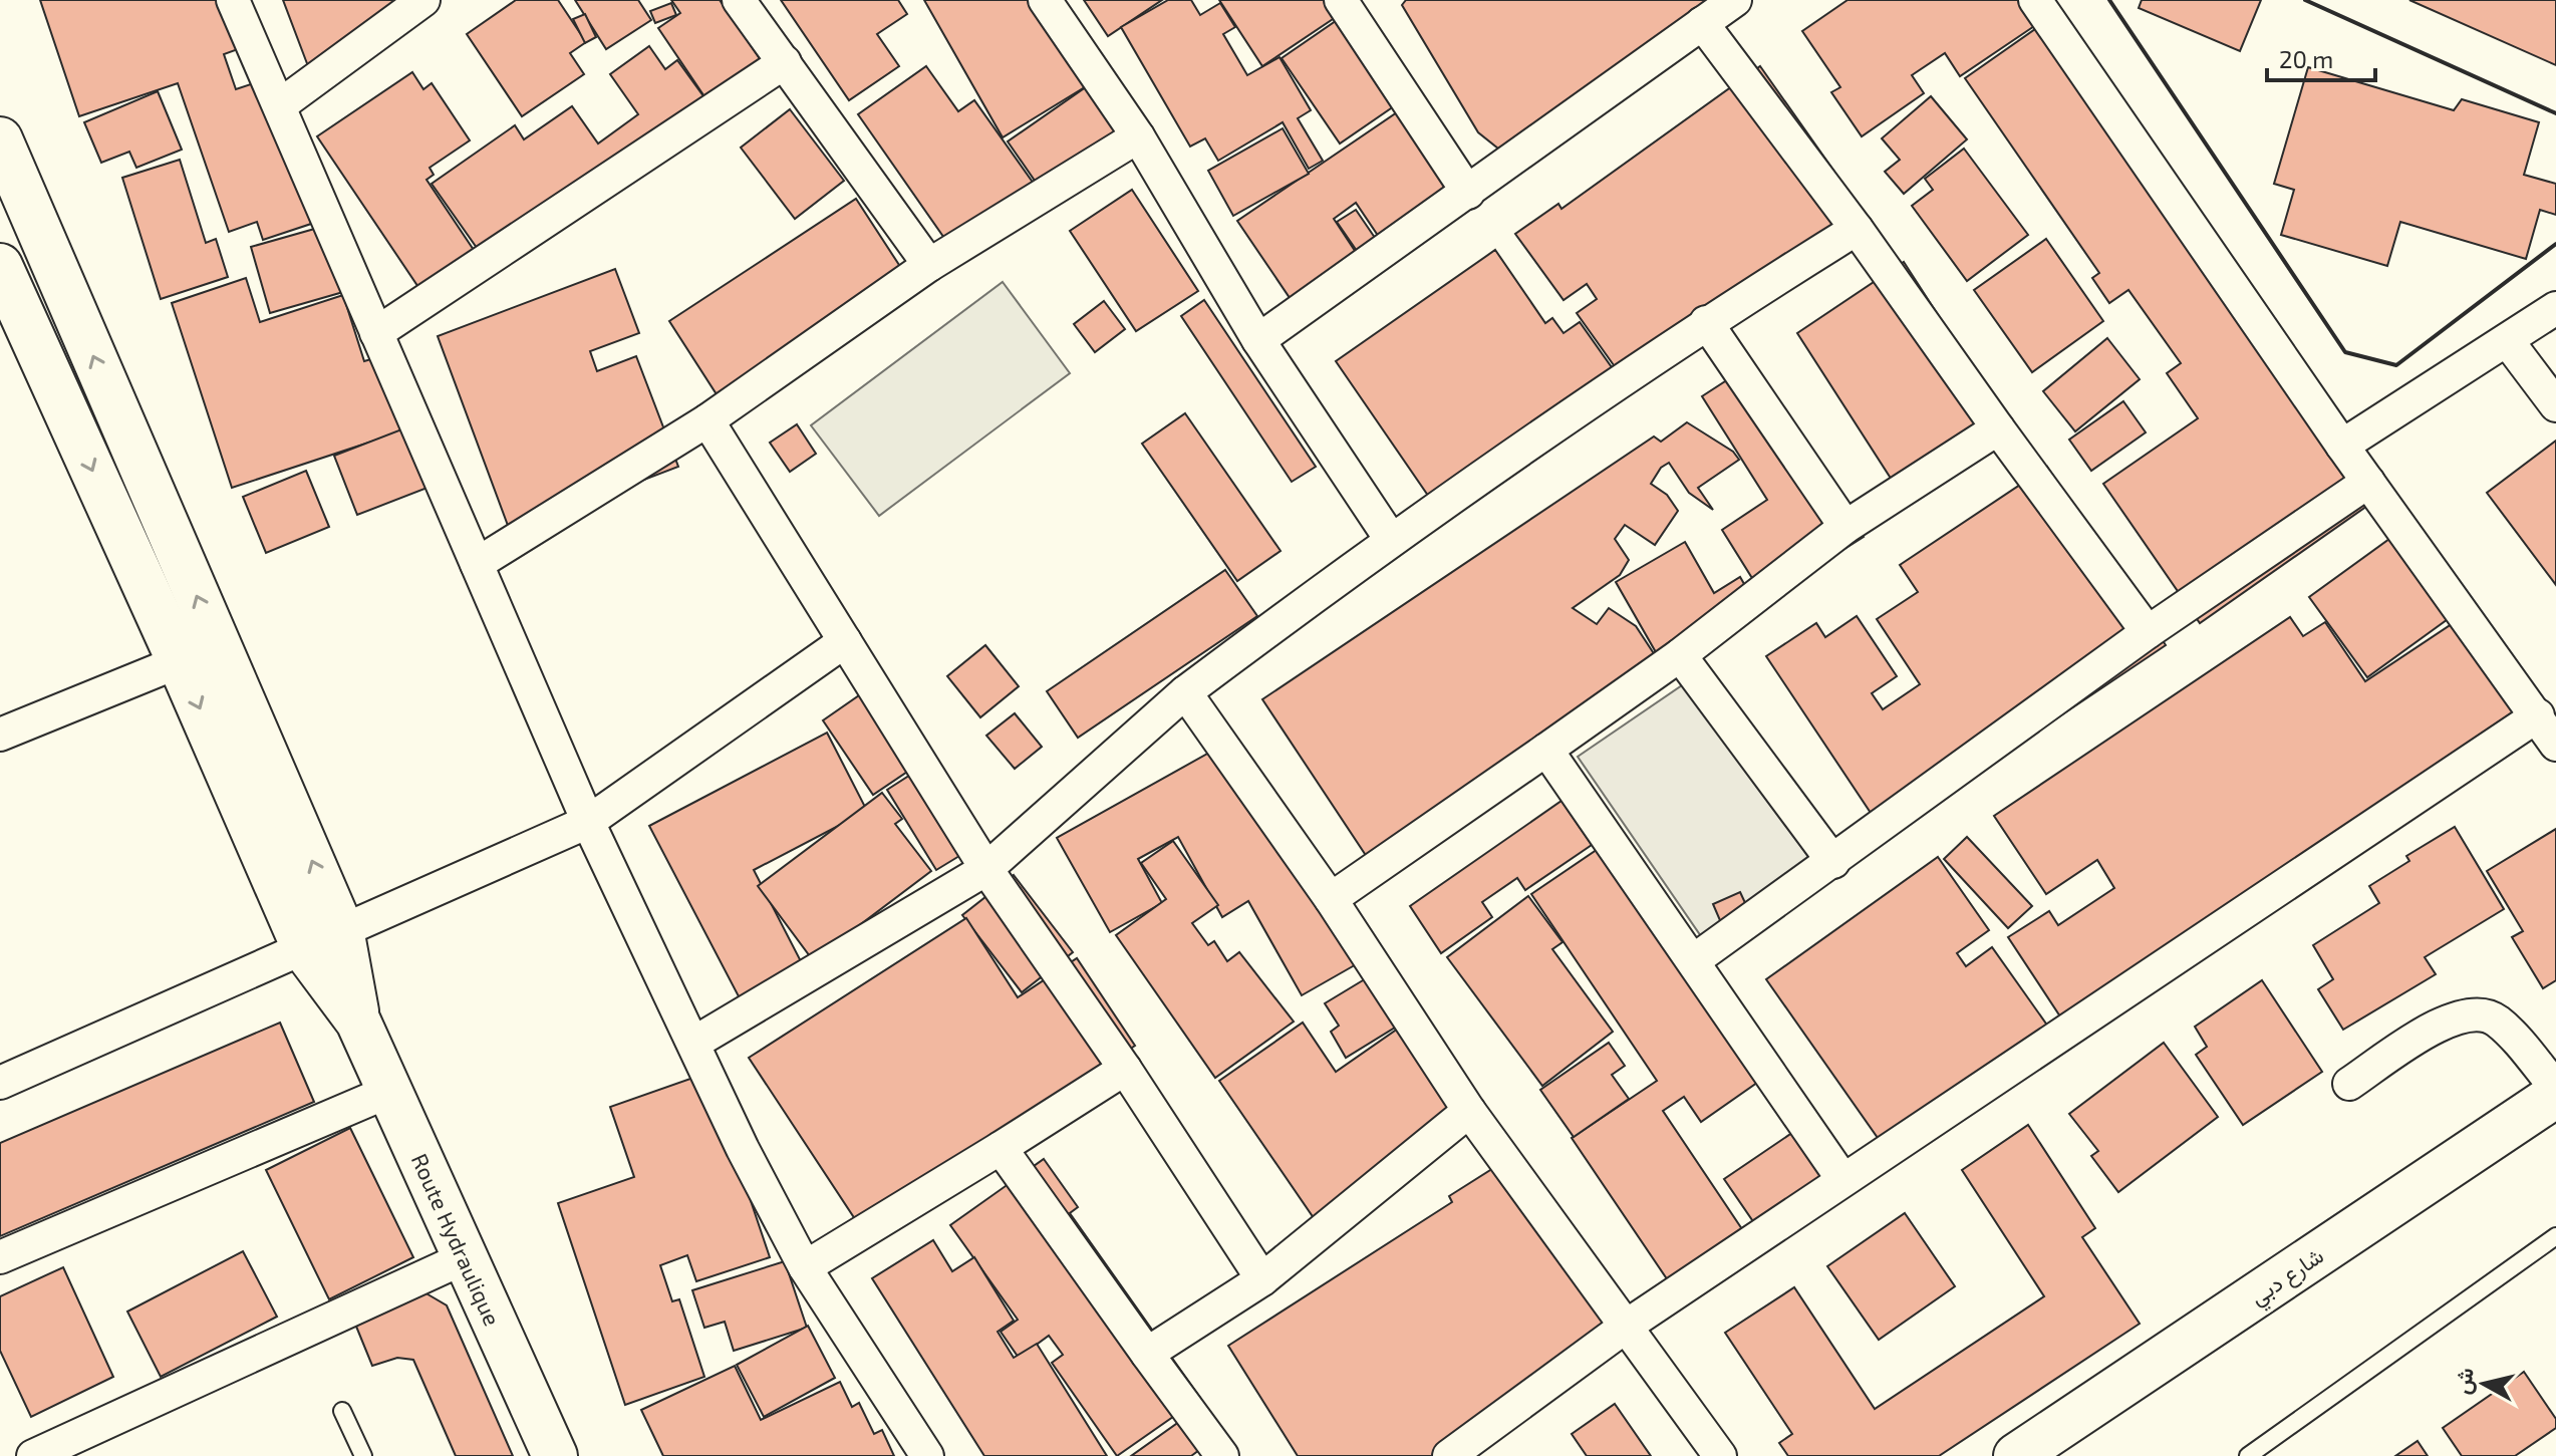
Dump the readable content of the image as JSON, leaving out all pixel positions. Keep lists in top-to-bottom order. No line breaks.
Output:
{"streets":{"main road":["Route Hydraulique","شارع دبي"]},"scale_bar":"20 m","north":"left"}
